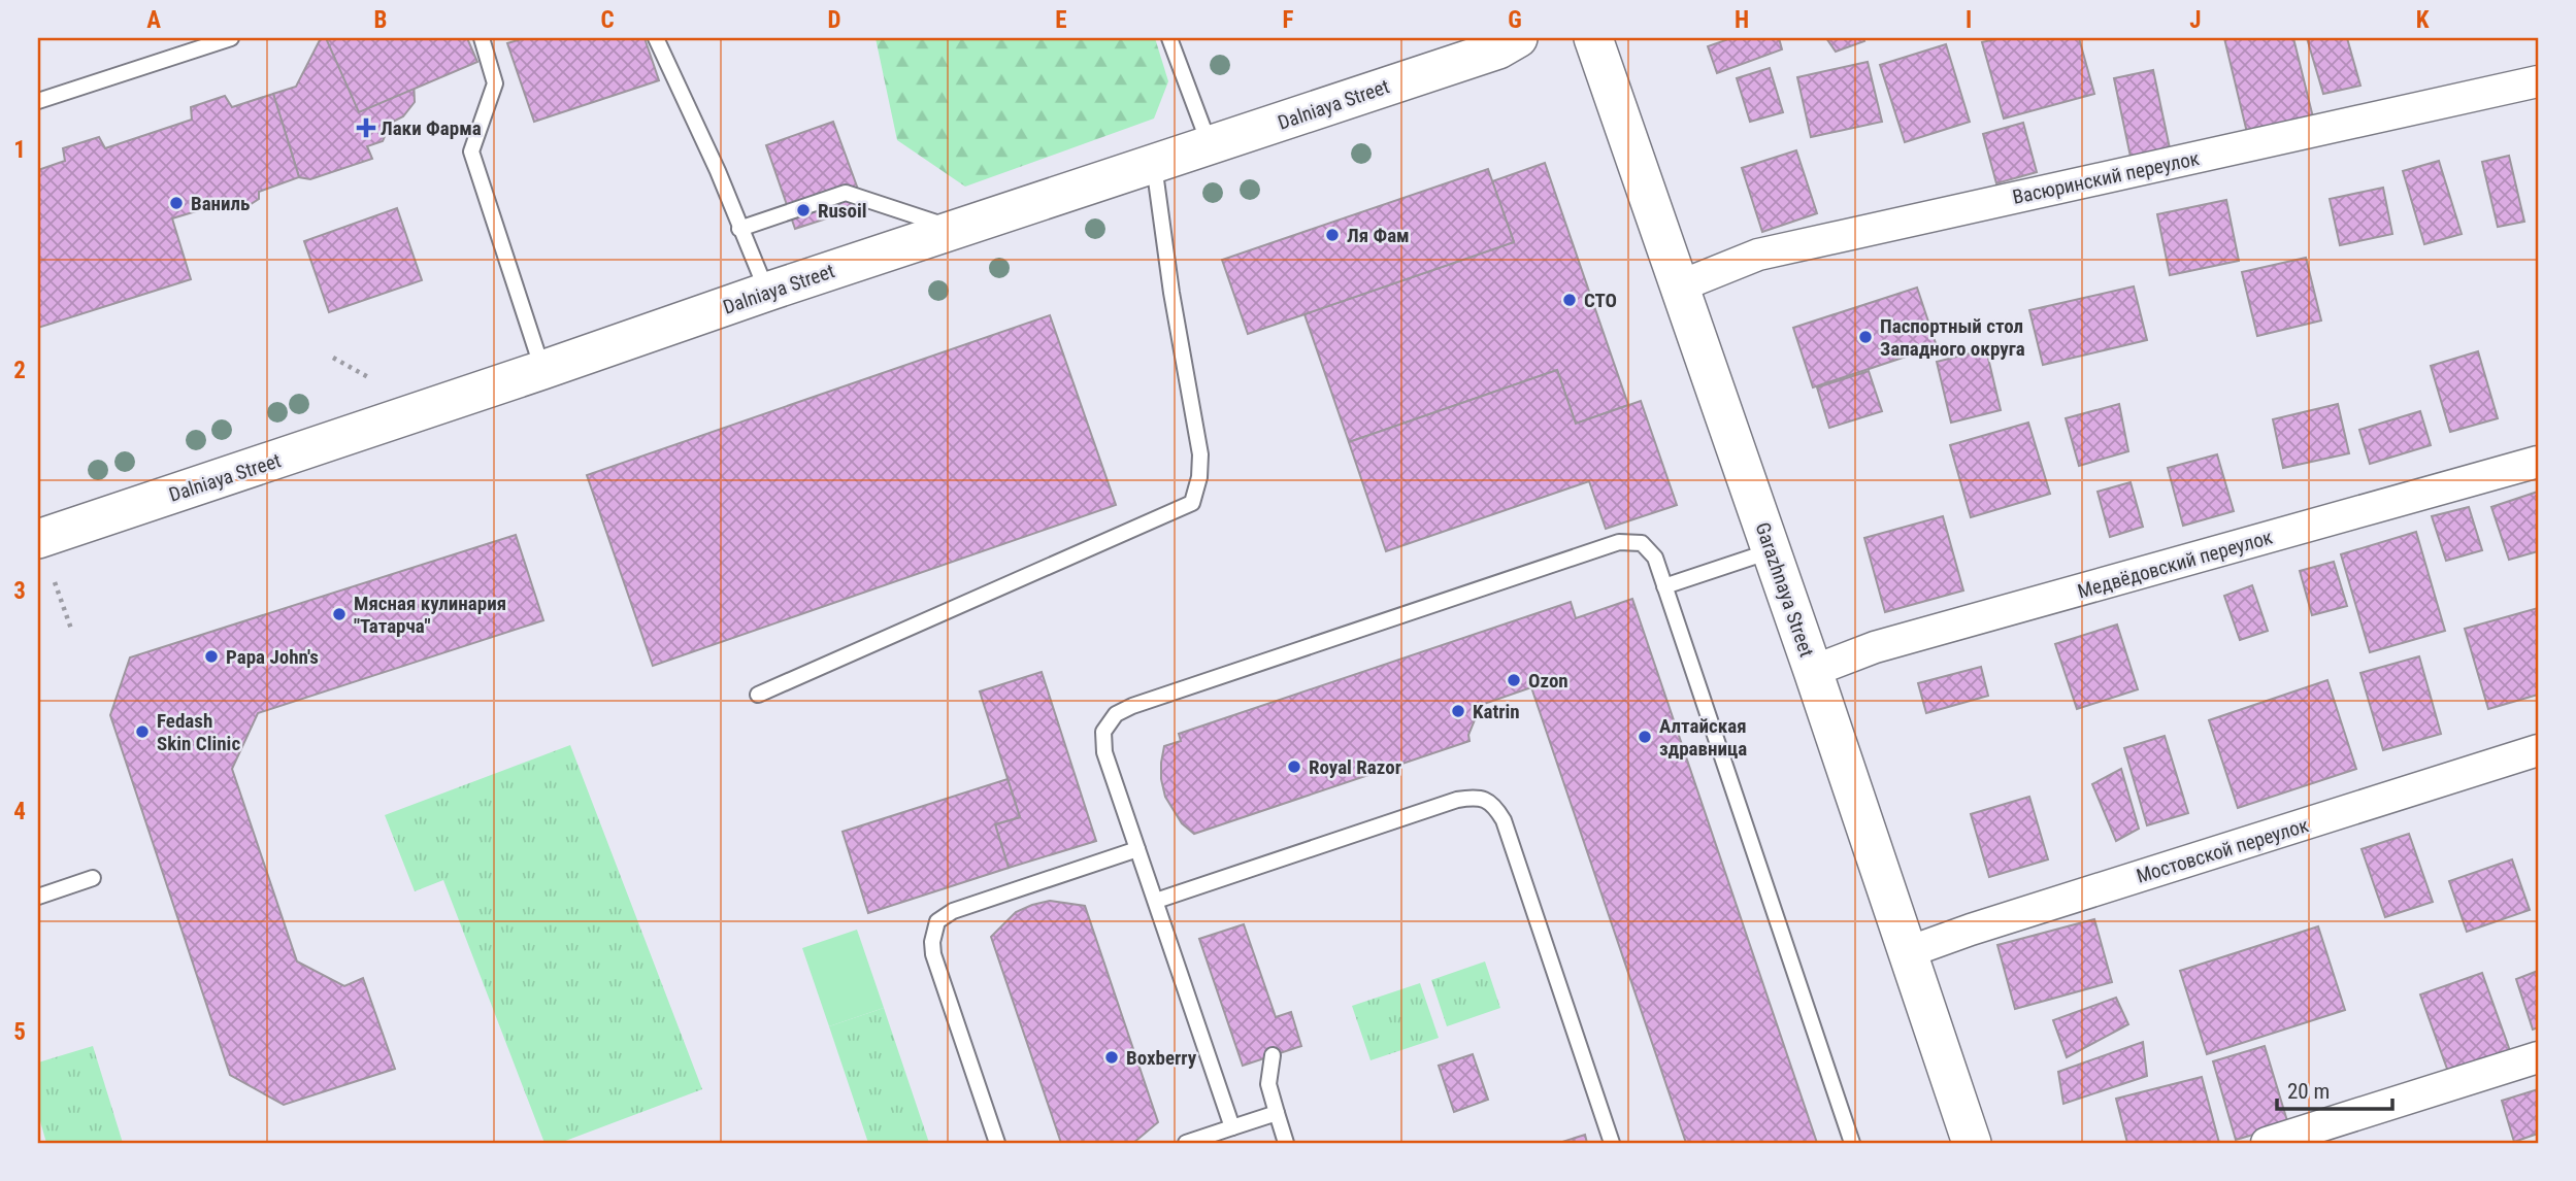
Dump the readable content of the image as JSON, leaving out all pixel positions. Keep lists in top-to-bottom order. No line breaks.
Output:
{"streets":{"street":["Dalniaya Street","Васюринский переулок","Медвёдовский переулок","Garazhnaya Street","Мостовской переулок"]},"crossings":[["Васюринский переулок","Garazhnaya Street"],["Медвёдовский переулок","Garazhnaya Street"],["Garazhnaya Street","Мостовской переулок"]],"places":{"health":["Лаки Фарма"],"other":["Ваниль","Rusoil","Ля Фам","СТО","Паспортный стол Западного округа","Мясная кулинария \"Татарча\"","Papa John's","Ozon","Katrin","Fedash Skin Clinic","Алтайская здравница","Royal Razor","Boxberry"]},"scale_bar":"20 m","grid":{"columns":["A","B","C","D","E","F","G","H","I","J","K"],"rows":["1","2","3","4","5"]}}
